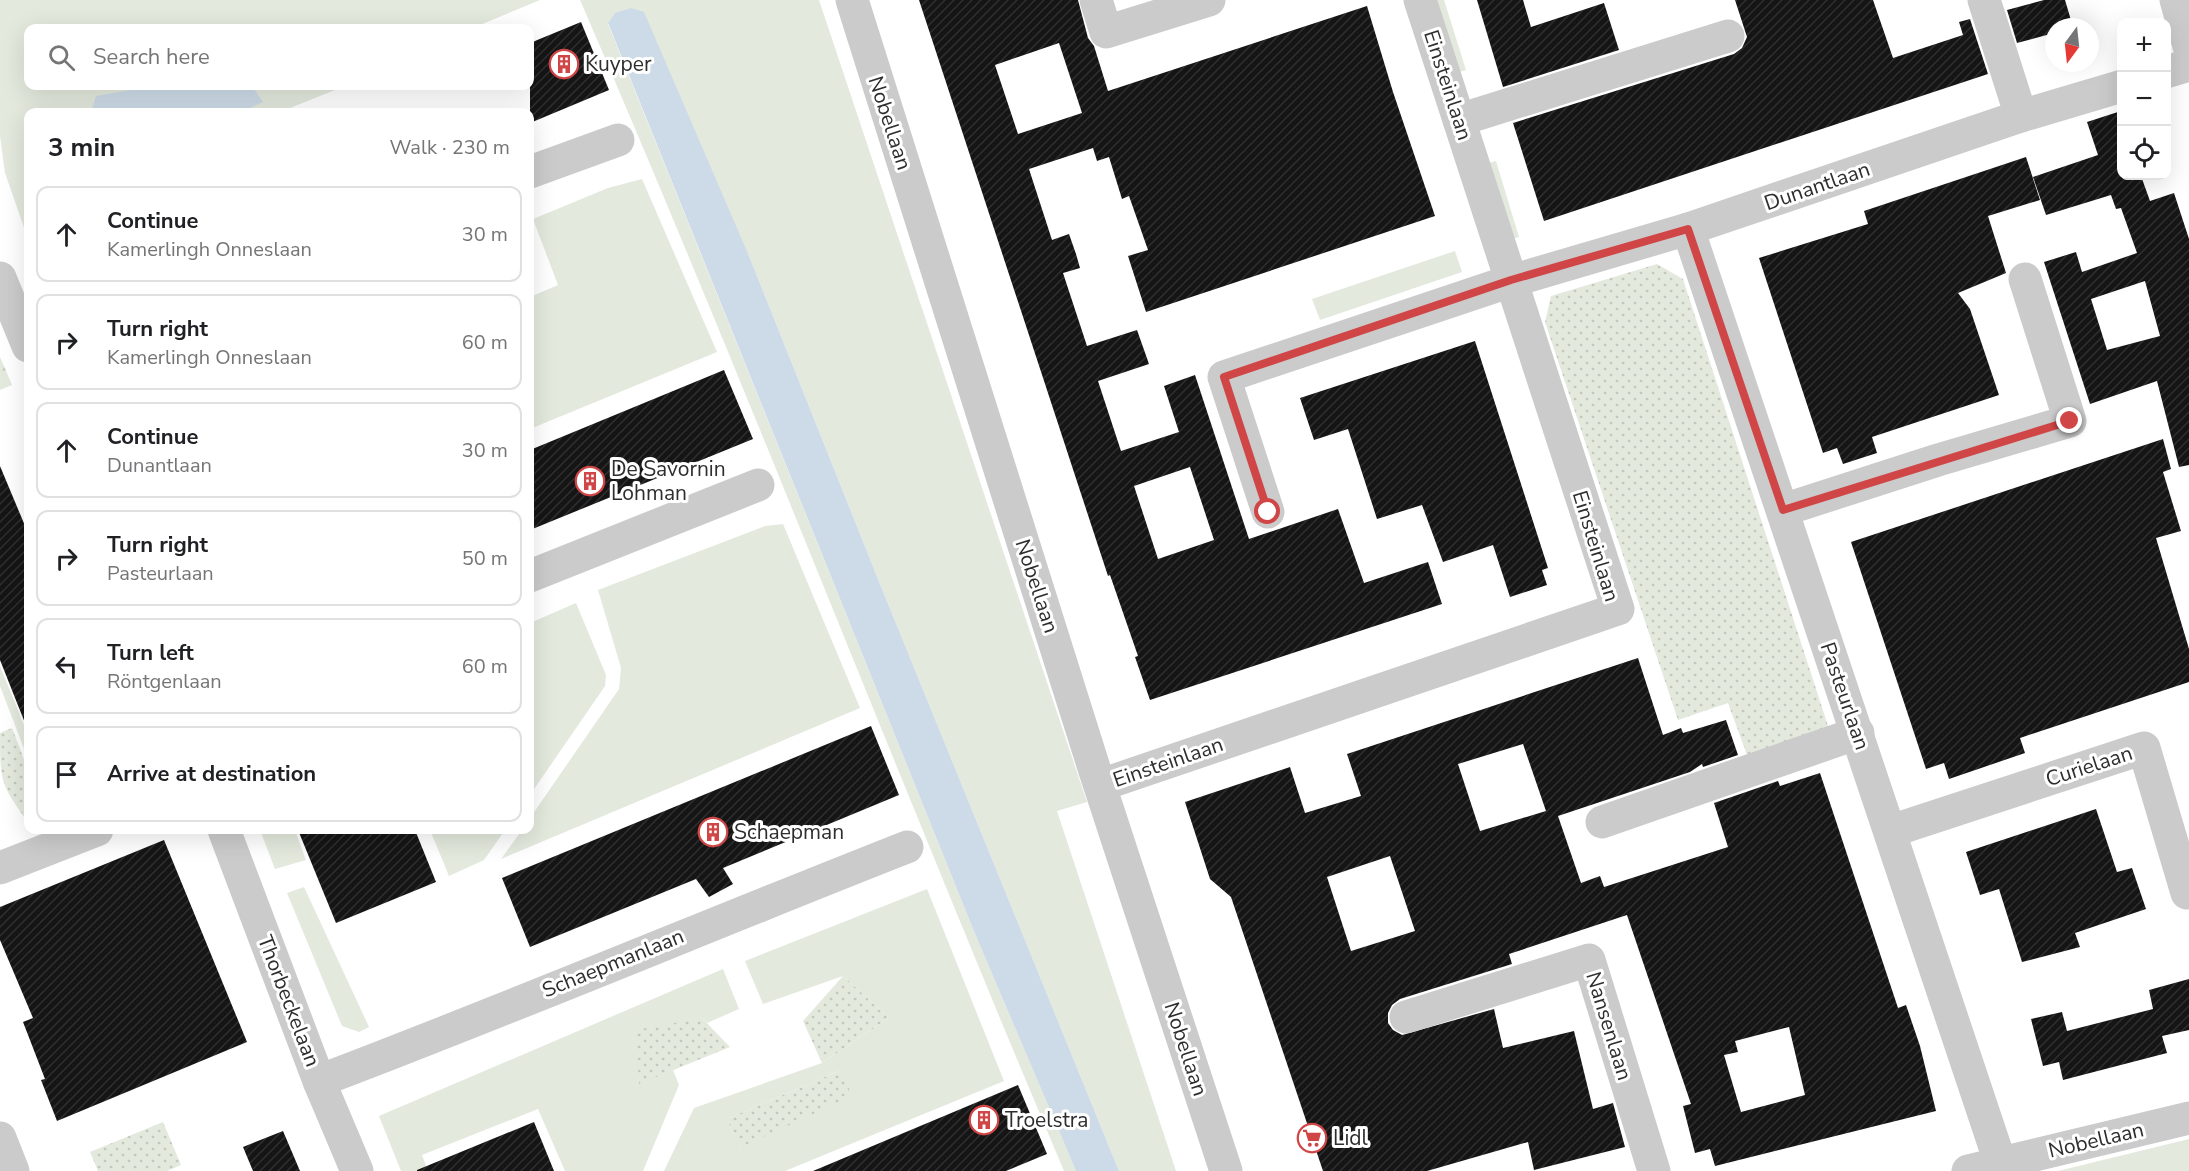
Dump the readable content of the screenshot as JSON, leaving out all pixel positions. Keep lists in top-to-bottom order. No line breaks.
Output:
{"streets":{"street":["Einsteinlaan","Nobellaan","Dunantlaan","Pasteurlaan","Curielaan","Schaepmanlaan","Thorbeckelaan","Nansenlaan"]},"crossings":[["Einsteinlaan","Nobellaan"],["Einsteinlaan","Dunantlaan"],["Nobellaan","Pasteurlaan"],["Dunantlaan","Pasteurlaan"],["Pasteurlaan","Curielaan"],["Schaepmanlaan","Thorbeckelaan"]],"places":{"building":["Kuyper","De Savornin Lohman","Schaepman","Troelstra"],"supermarket":["Lidl"]},"north":"bottom","page":{"map_buttons":["+","−"],"search":"Search here","heading":["3 min","Walk · 230 m"],"list":[["Continue","Kamerlingh Onneslaan","30 m"],["Turn right","Kamerlingh Onneslaan","60 m"],["Continue","Dunantlaan","30 m"],["Turn right","Pasteurlaan","50 m"],["Turn left","Röntgenlaan","60 m"],"Arrive at destination"]}}
